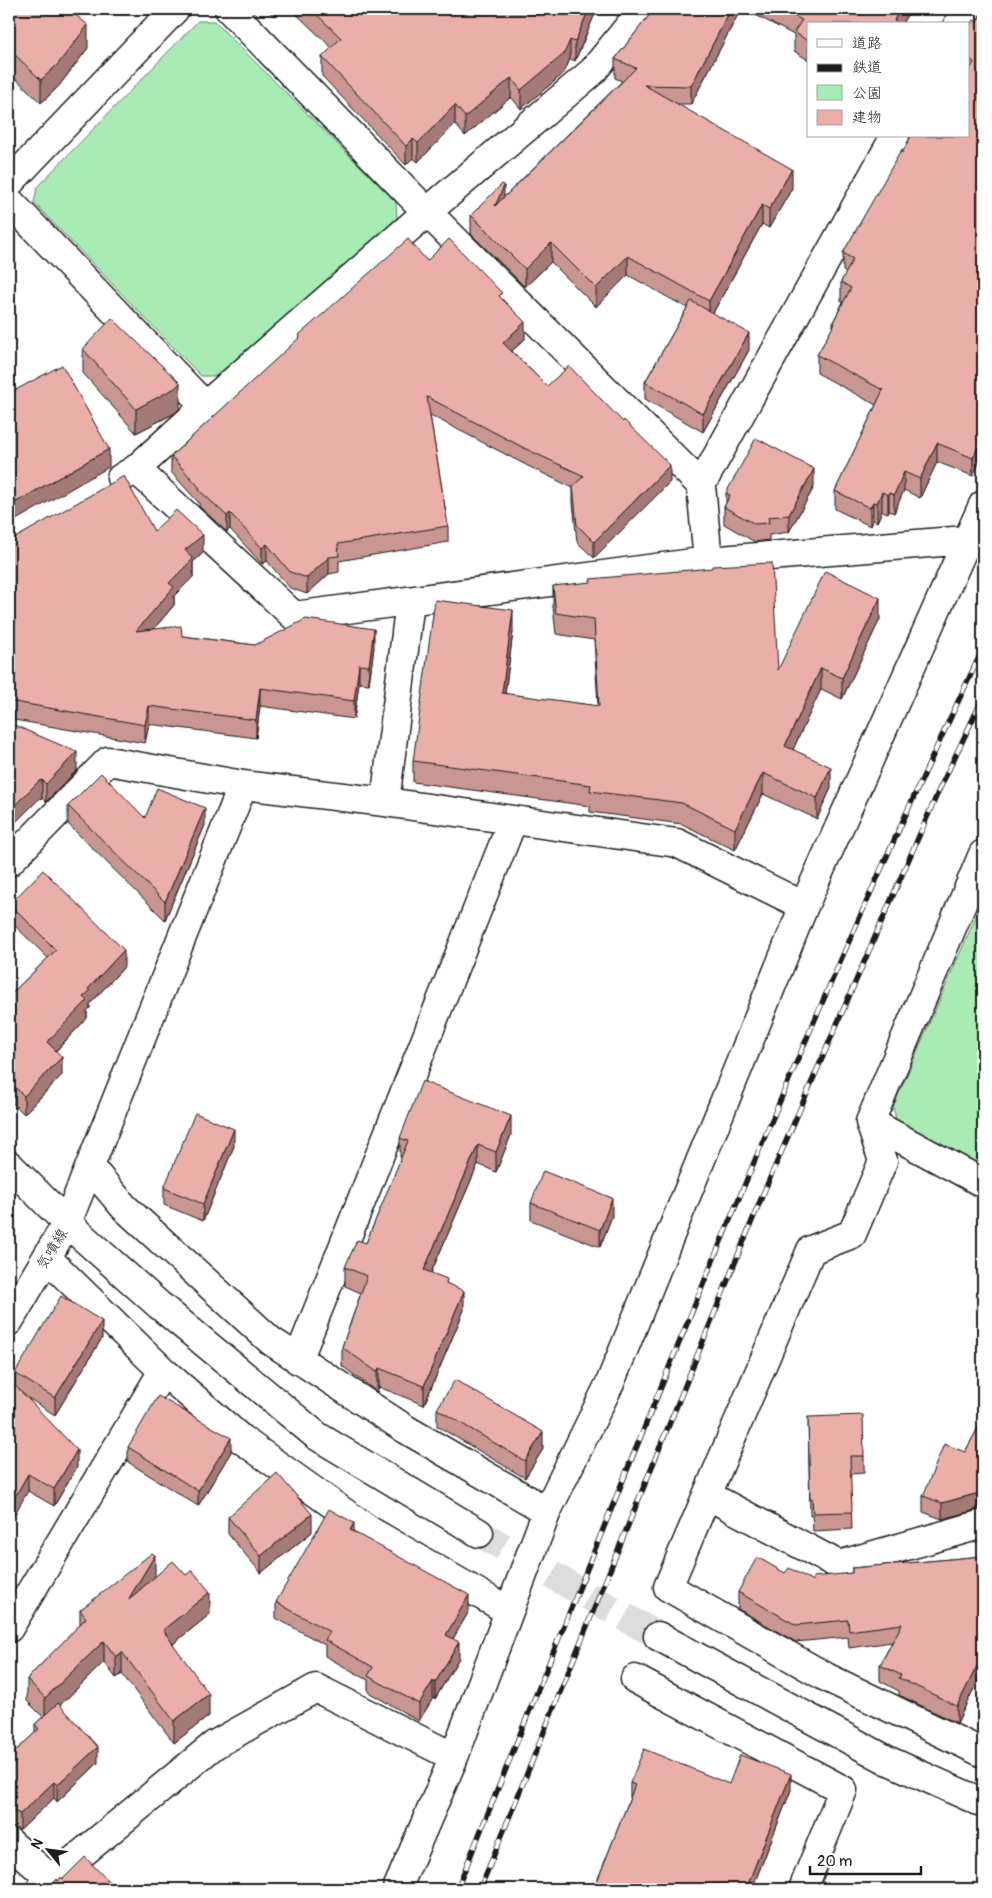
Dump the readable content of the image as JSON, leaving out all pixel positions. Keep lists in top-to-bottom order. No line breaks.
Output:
{"streets":{"street":["気噴線"]},"legend":["道路","鉄道","公園","建物"],"scale_bar":"20 m","north":"top left"}
